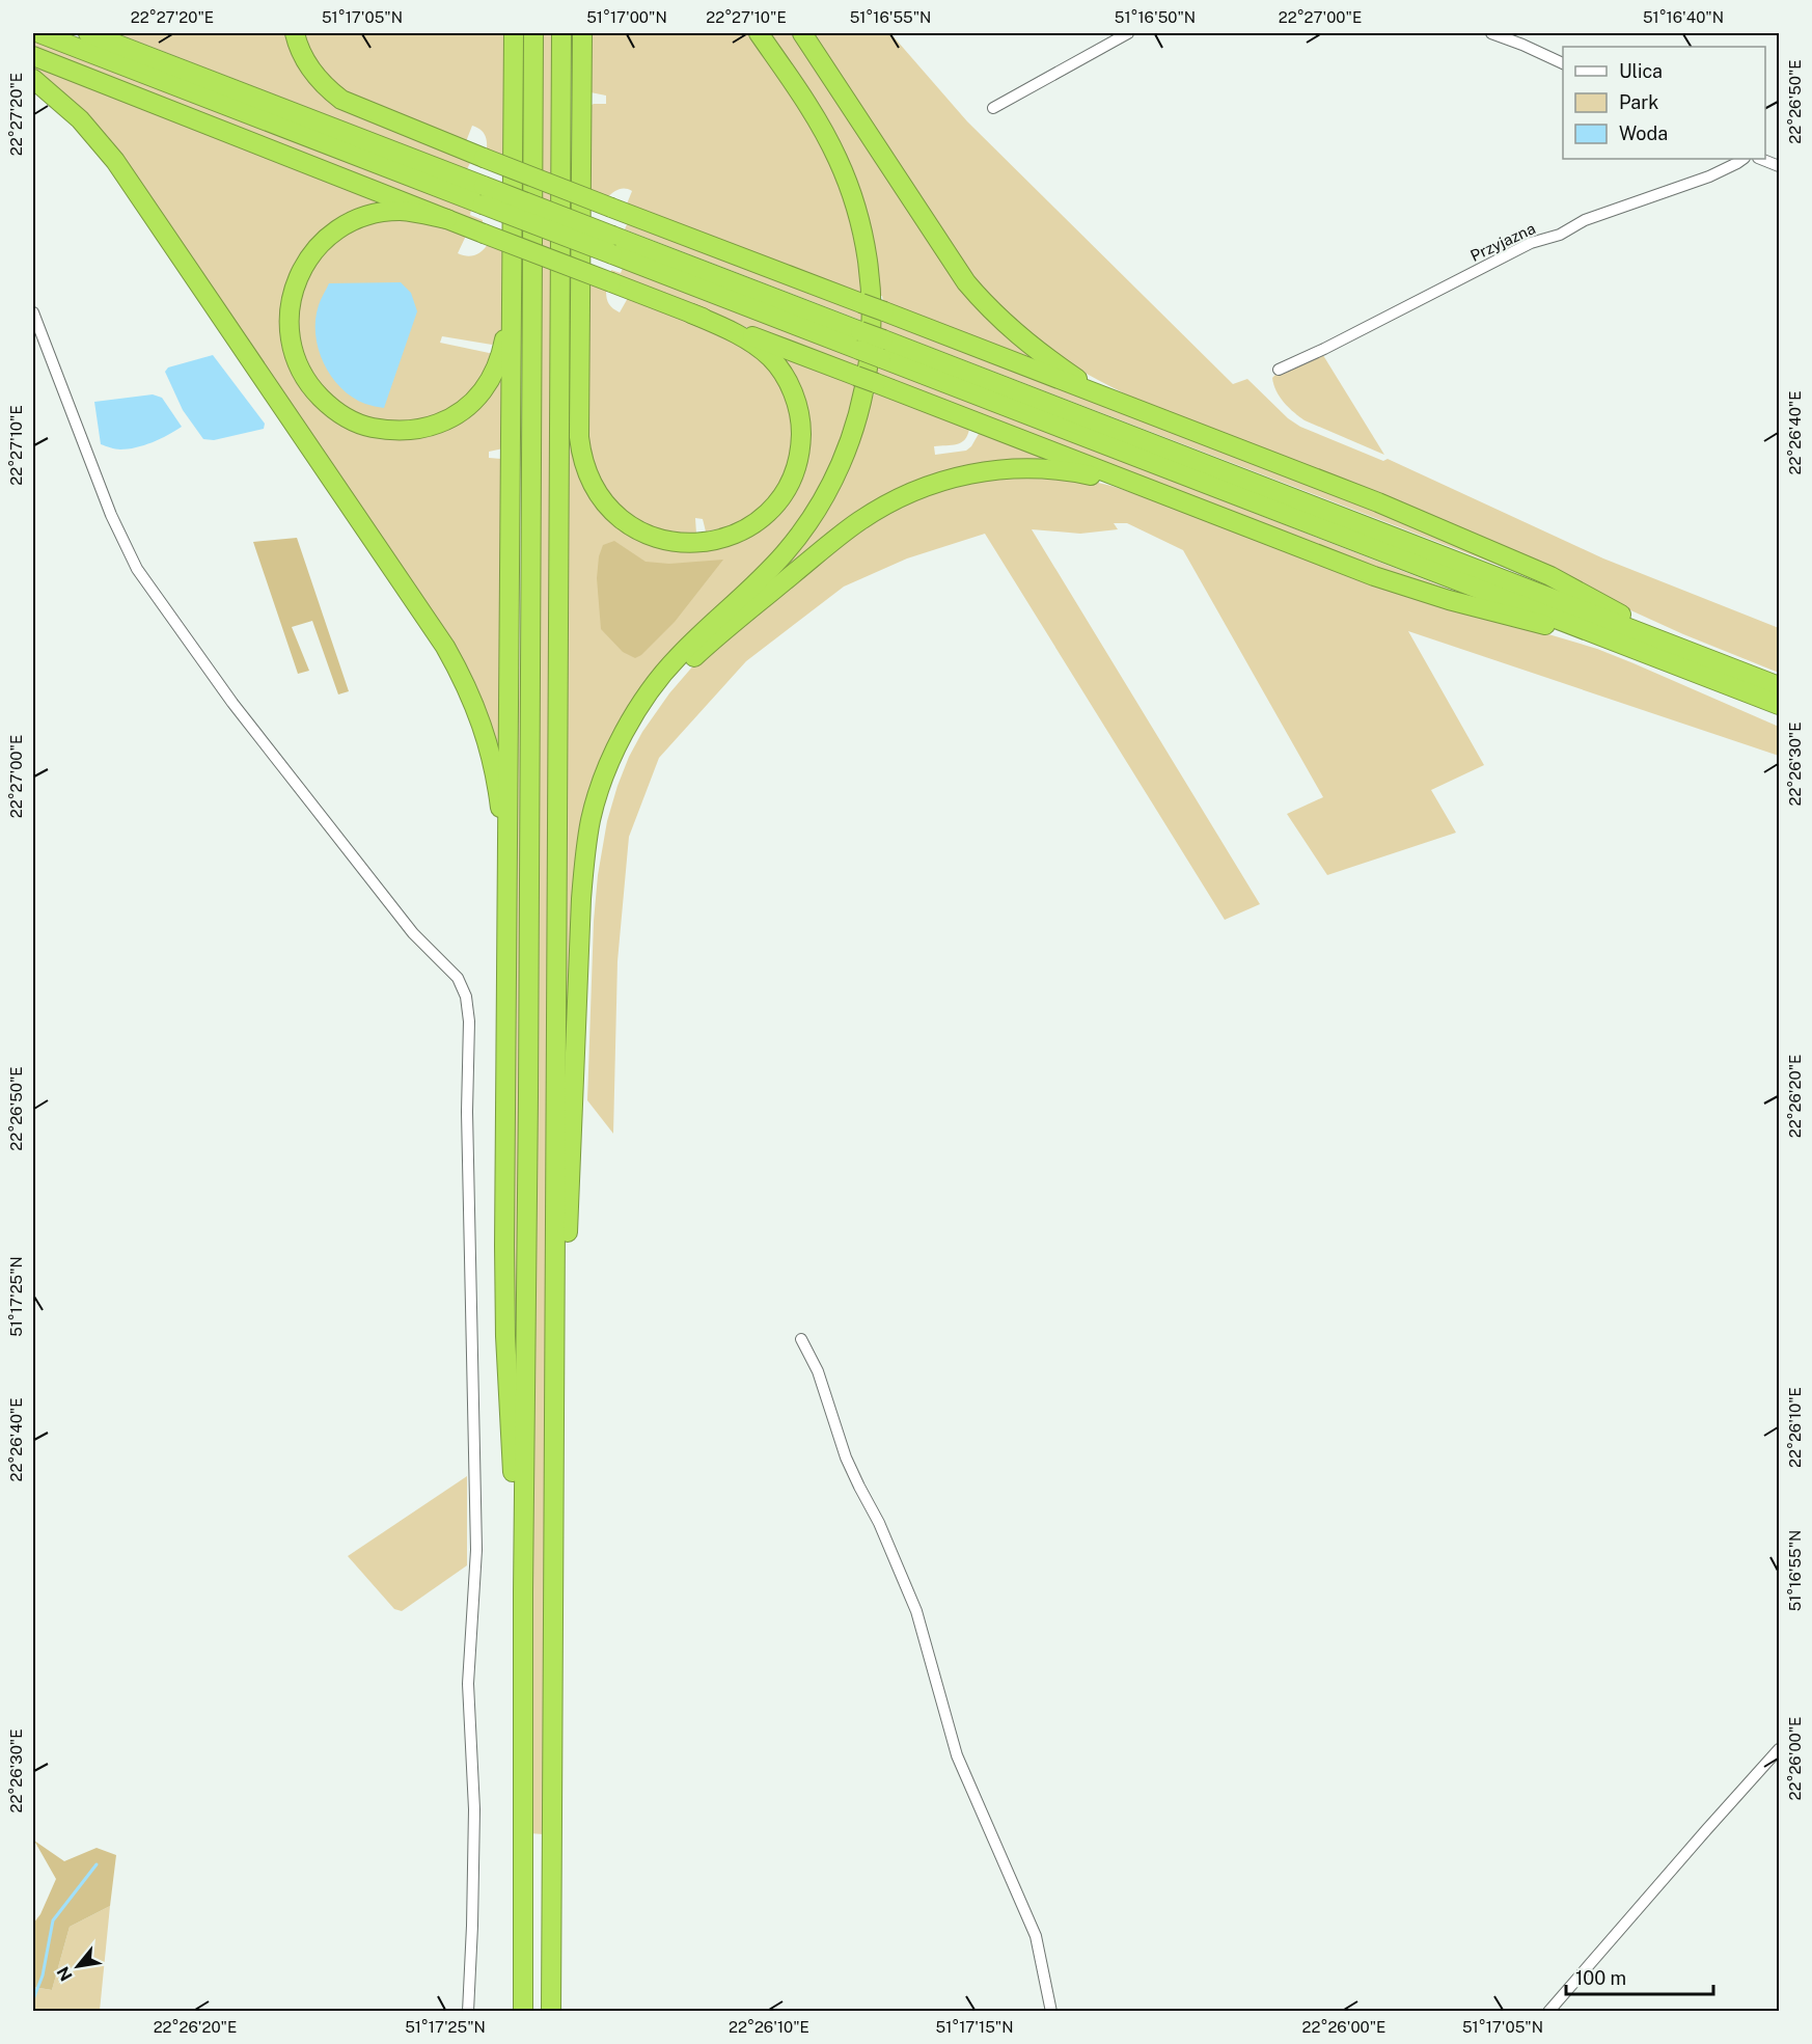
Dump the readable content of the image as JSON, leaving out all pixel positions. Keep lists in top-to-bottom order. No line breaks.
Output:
{"streets":{"street":["Przyjazna"]},"legend":["Ulica","Park","Woda"],"scale_bar":"100 m","north":"bottom left","coordinates":["22°27'20\"E","51°17'05\"N","51°17'00\"N","22°27'10\"E","51°16'55\"N","51°16'50\"N","22°27'00\"E","51°16'40\"N","22°26'50\"E","22°26'40\"E","22°26'30\"E","22°26'20\"E","51°17'25\"N","22°26'10\"E","22°26'00\"E","51°17'15\"N"]}
